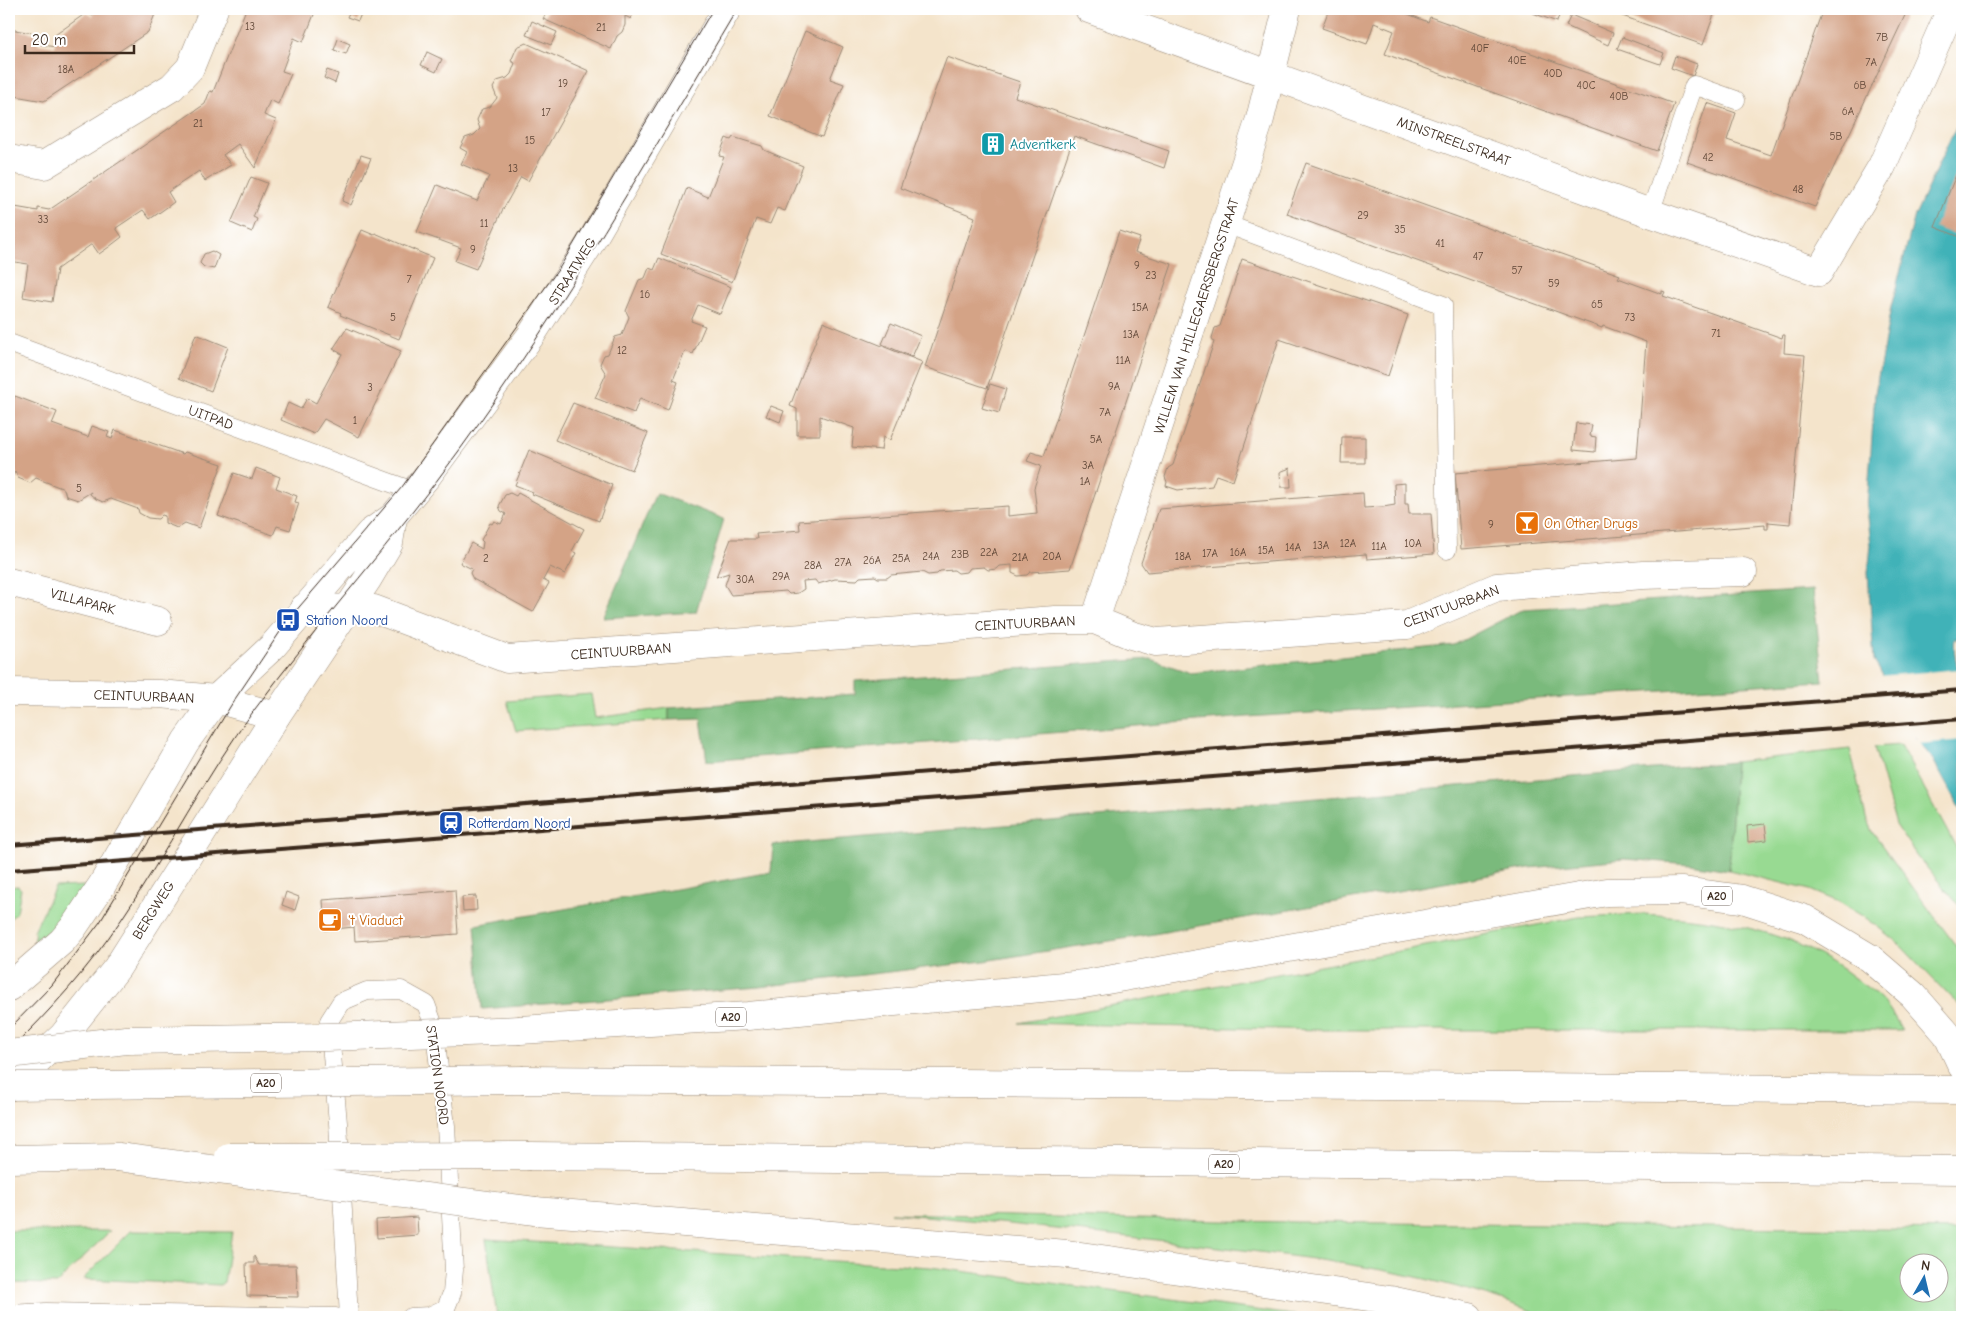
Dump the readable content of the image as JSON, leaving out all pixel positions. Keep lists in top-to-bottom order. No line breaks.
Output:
{"streets":{"main road":["MINSTREELSTRAAT","STRAATWEG","WILLEM VAN HILLEGAERSBERGSTRAAT","VILLAPARK","CEINTUURBAAN","A20","BERGWEG"],"lane":["UITPAD","STATION NOORD"]},"crossings":[["MINSTREELSTRAAT","WILLEM VAN HILLEGAERSBERGSTRAAT"],["STRAATWEG","UITPAD"],["STRAATWEG","CEINTUURBAAN"],["WILLEM VAN HILLEGAERSBERGSTRAAT","CEINTUURBAAN"],["CEINTUURBAAN","BERGWEG"],["A20","BERGWEG"]],"places":{"building":["Adventkerk"],"bar":["On Other Drugs"],"bus stop":["Station Noord"],"station":["Rotterdam Noord"],"cafe":["'t Viaduct"]},"house_numbers":["13","21","7B","40F","40E","7A","18A","40D","19","40C","6B","40B","6A","17","21","5B","15","42","13","48","29","33","11","35","41","9","47","9","57","23","7","59","16","65","15A","5","73","71","13A","12","11A","9A","3","7A","1","5A","3A","1A","5","9","12A","10A","13A","11A","14A","15A","22A","16A","17A","23B","24A","20A","18A","21A","2","25A","26A","27A","28A","29A","30A"],"scale_bar":"20 m","north":"top"}
